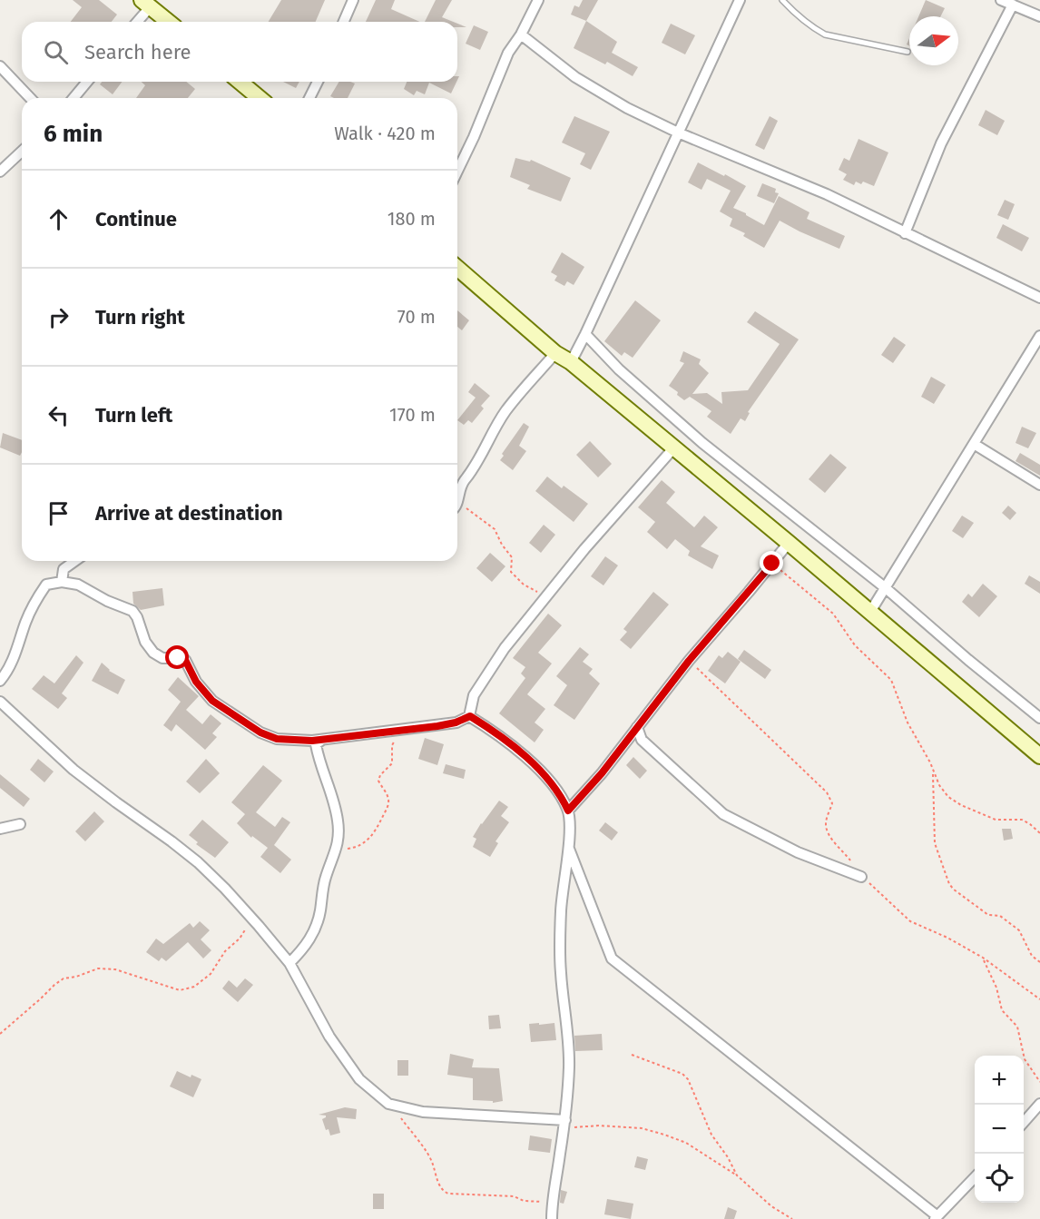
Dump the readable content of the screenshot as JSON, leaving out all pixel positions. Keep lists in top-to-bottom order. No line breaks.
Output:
{"north":"right","page":{"search":"Search here","heading":["6 min","Walk · 420 m"],"list":[["Continue","180 m"],["Turn right","70 m"],["Turn left","170 m"],"Arrive at destination"],"map_buttons":["+","−"]}}
